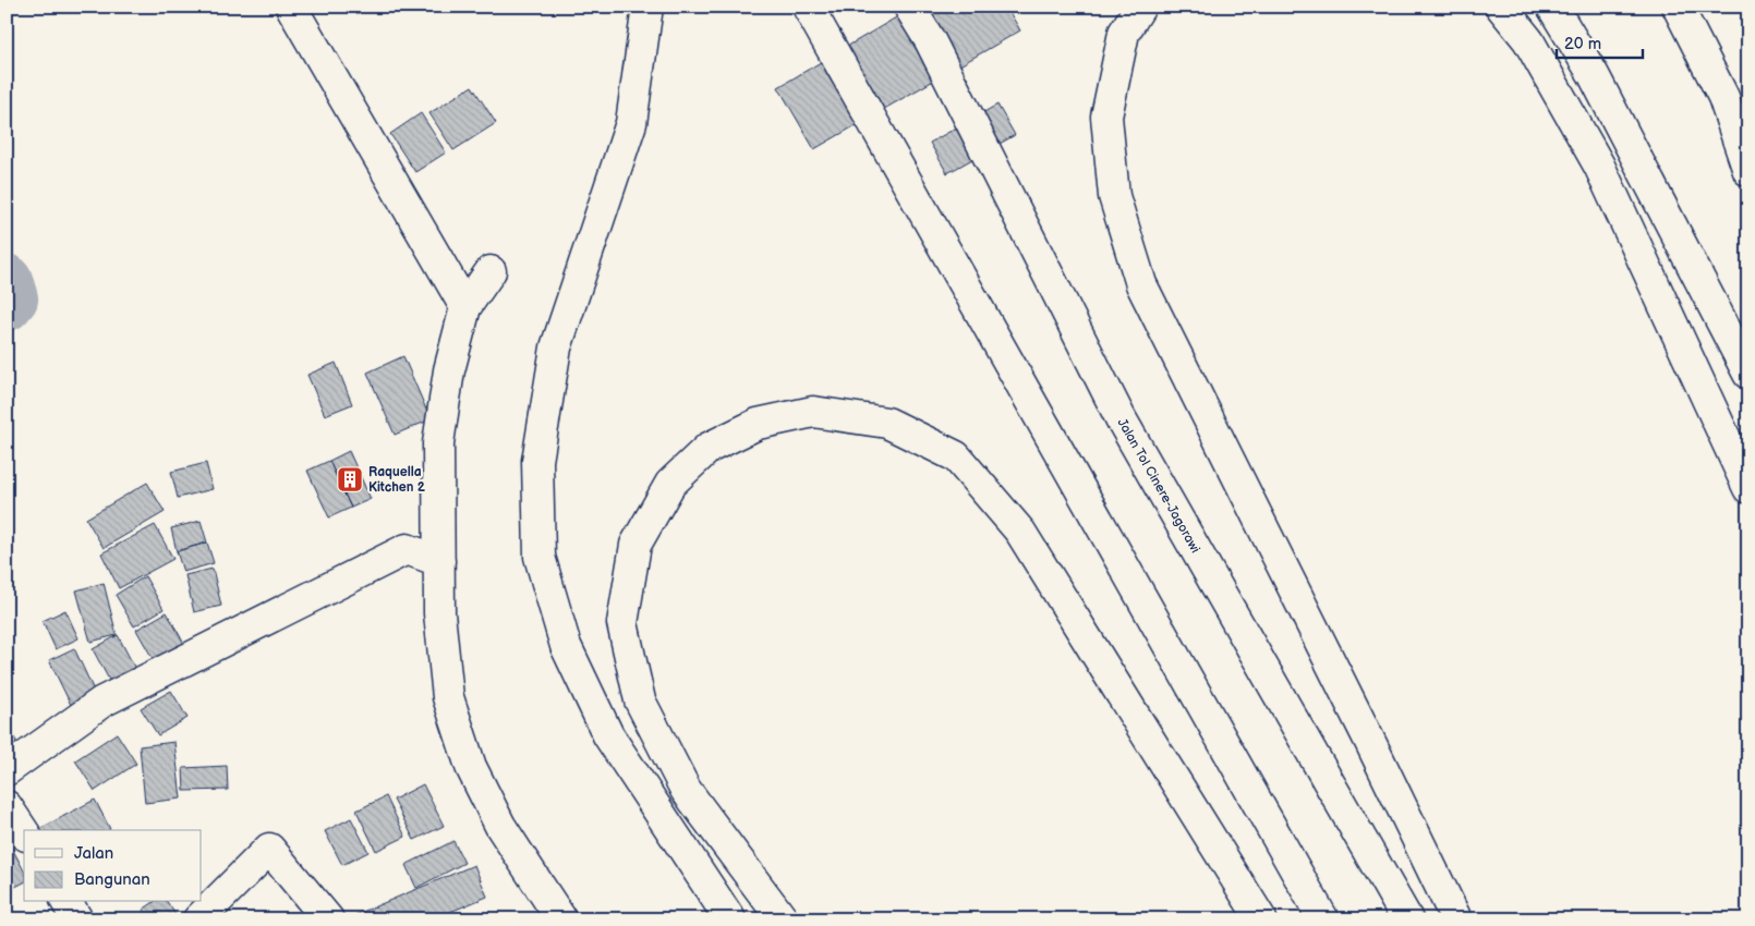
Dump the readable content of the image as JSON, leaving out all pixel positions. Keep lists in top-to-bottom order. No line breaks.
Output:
{"streets":{"main road":["Jalan Tol Cinere-Jagorawi"]},"places":{"building":["Raquella Kitchen 2"]},"legend":["Jalan","Bangunan"],"scale_bar":"20 m"}
